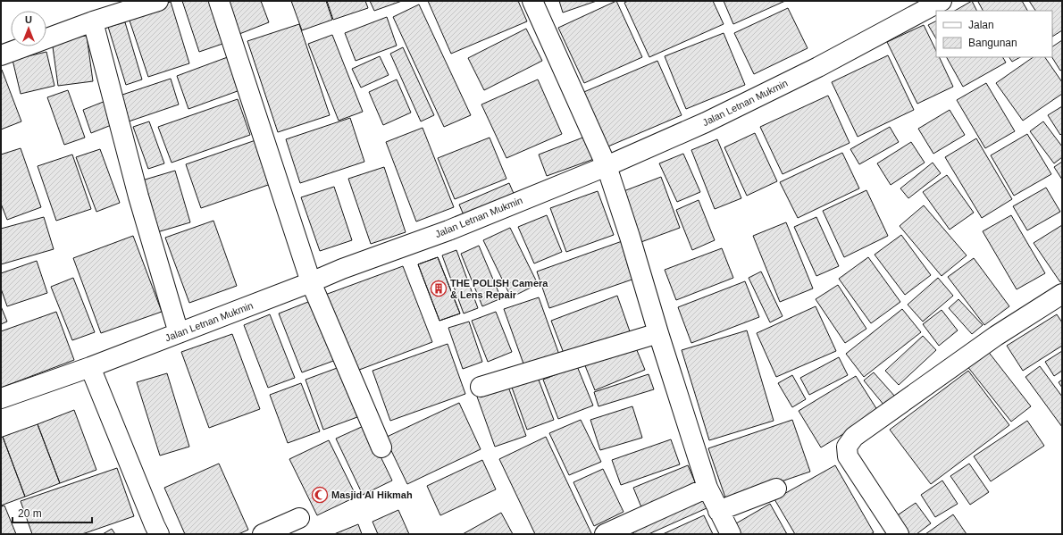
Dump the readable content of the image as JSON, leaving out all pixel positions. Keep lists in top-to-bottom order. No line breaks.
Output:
{"streets":{"street":["Jalan Letnan Mukmin"]},"places":{"building":["THE POLISH Camera & Lens Repair"],"mosque":["Masjid Al Hikmah"]},"legend":["Jalan","Bangunan"],"scale_bar":"20 m","north":"top"}
